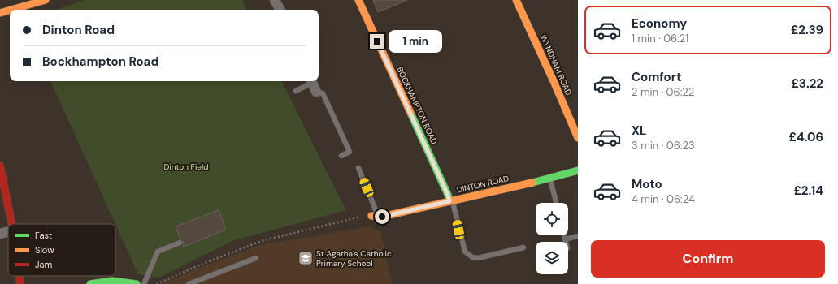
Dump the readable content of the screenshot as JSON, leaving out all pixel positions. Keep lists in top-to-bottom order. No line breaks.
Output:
{"streets":{"street":["WYNDHAM ROAD","BOCKHAMPTON ROAD","DINTON ROAD"]},"crossings":[["BOCKHAMPTON ROAD","DINTON ROAD"]],"parks":["Dinton Field"],"places":{"school or university":["St Agatha's Catholic Primary School"]},"legend":["Fast","Slow","Jam"],"page":{"list":[{"name":"Economy","note":"1 min · 06:21","value":"£2.39"},{"name":"Comfort","note":"2 min · 06:22","value":"£3.22"},{"name":"XL","note":"3 min · 06:23","value":"£4.06"},{"name":"Moto","note":"4 min · 06:24","value":"£2.14"}],"banner":["Dinton Road","Bockhampton Road"],"bubble":"1 min","buttons":"Confirm"}}
